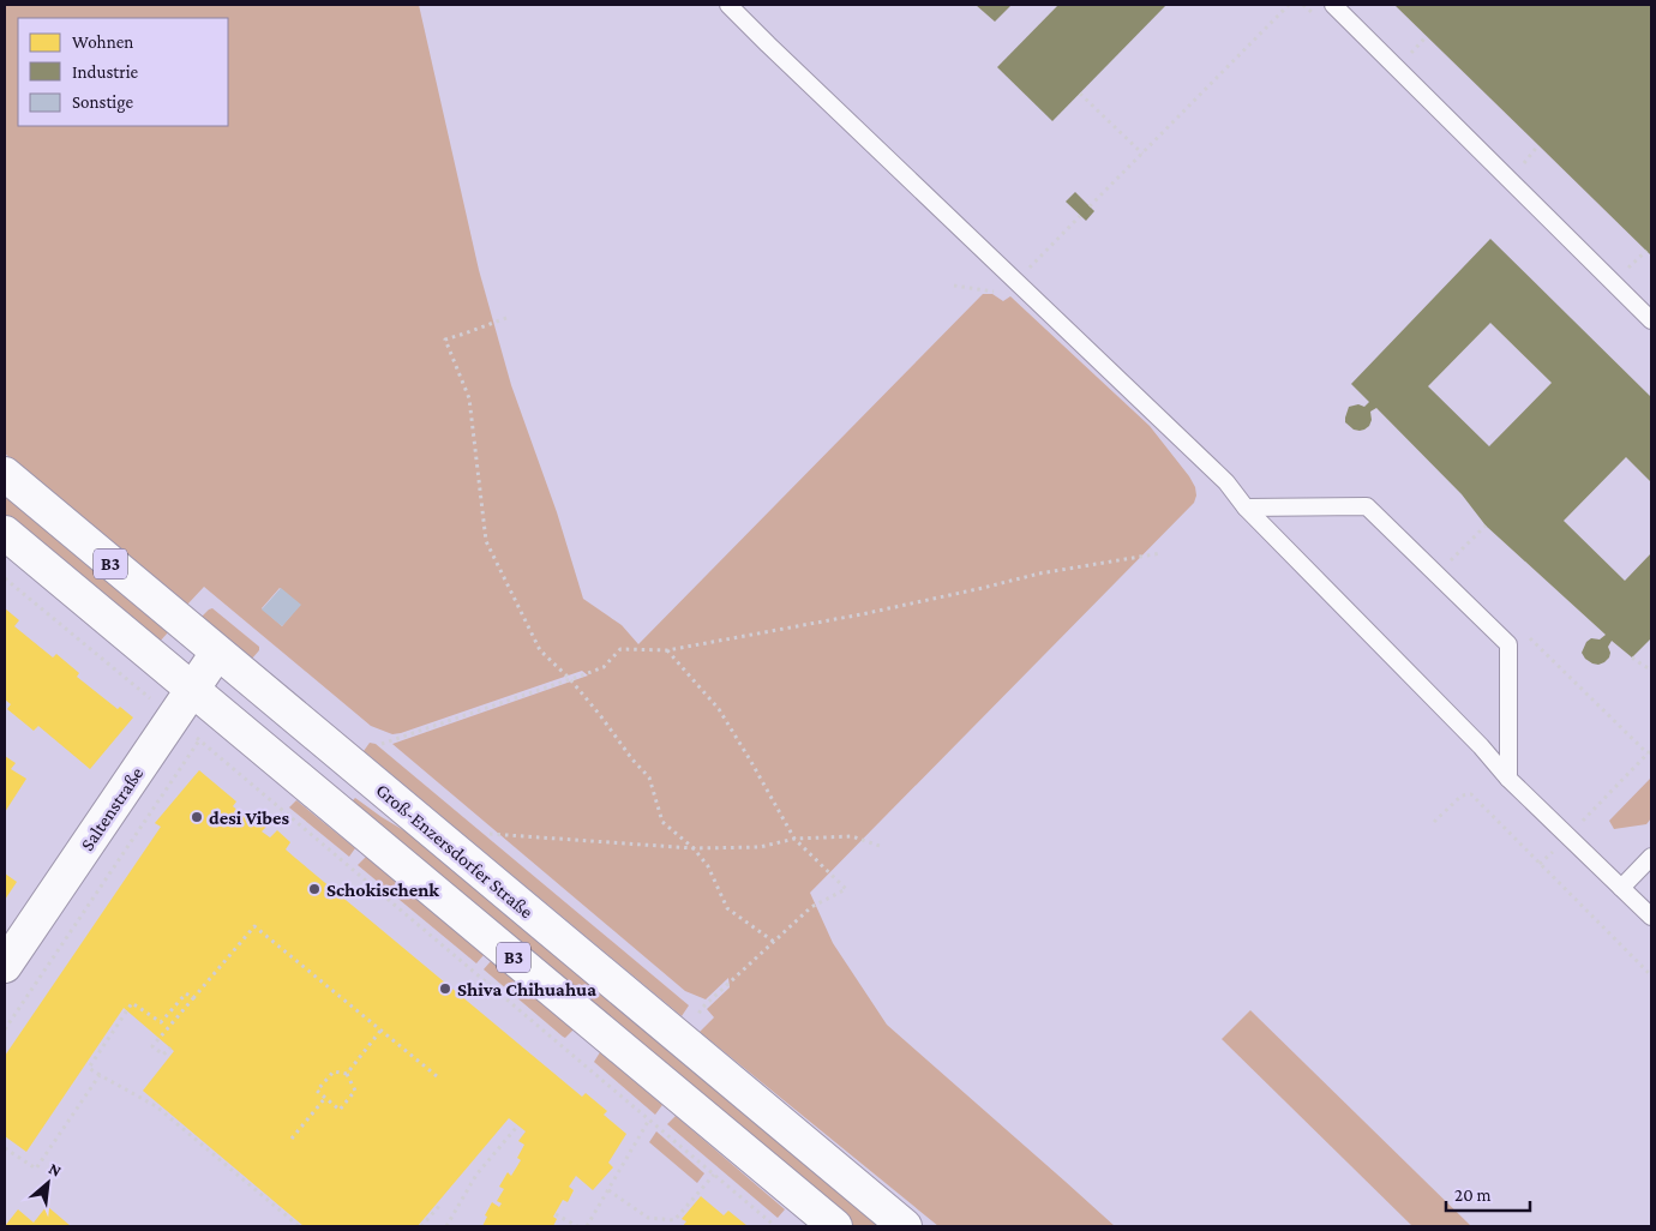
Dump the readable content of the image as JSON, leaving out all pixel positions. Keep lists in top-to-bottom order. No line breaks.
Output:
{"streets":{"main road":["B3","Saltenstraße","Groß-Enzersdorfer Straße"]},"crossings":[["B3","Saltenstraße"],["Saltenstraße","Groß-Enzersdorfer Straße"]],"places":["desi Vibes","Schokischenk","Shiva Chihuahua"],"legend":["Wohnen","Industrie","Sonstige"],"scale_bar":"20 m","north":"top right"}
